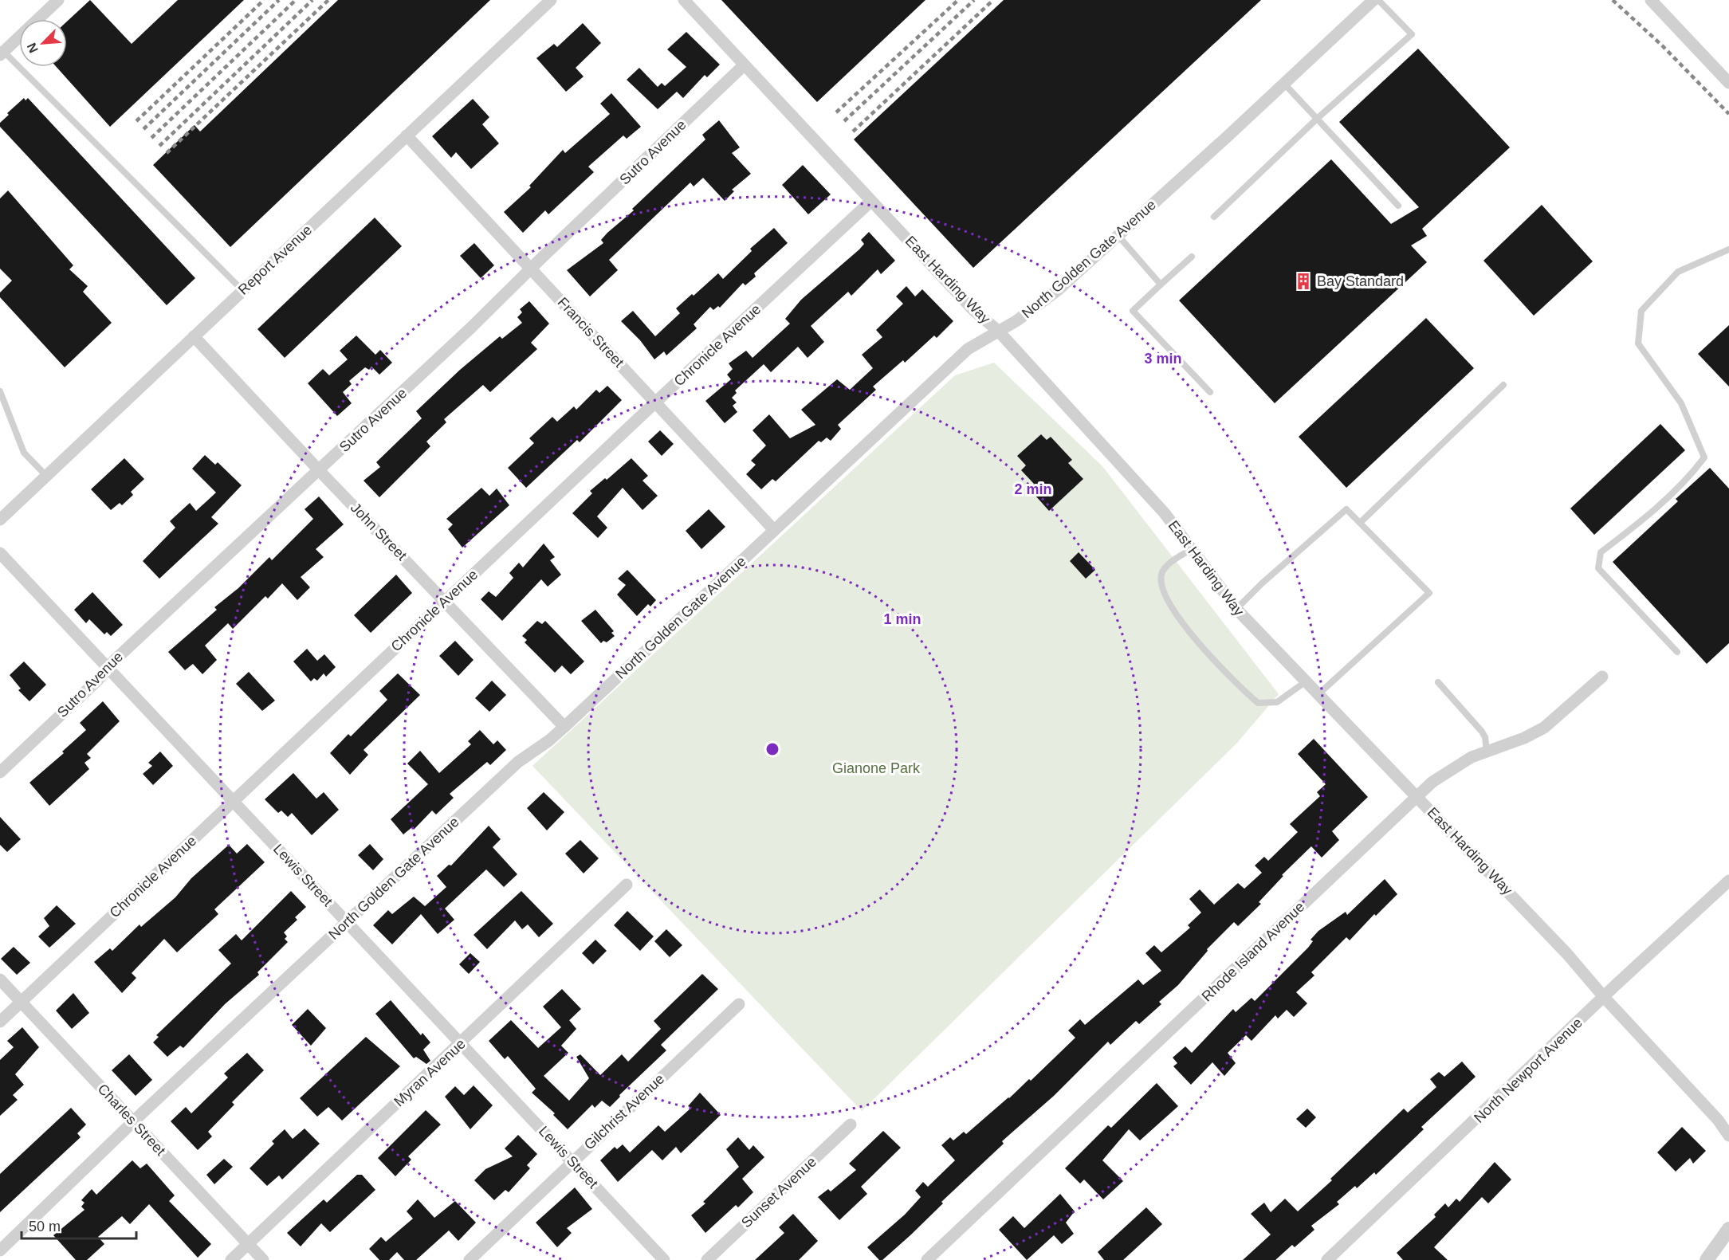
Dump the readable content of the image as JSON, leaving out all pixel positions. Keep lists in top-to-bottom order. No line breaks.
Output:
{"streets":{"street":["Sutro Avenue","North Golden Gate Avenue","Report Avenue","East Harding Way","Francis Street","Chronicle Avenue","John Street","Lewis Street","Rhode Island Avenue","North Newport Avenue","Myran Avenue","Gilchrist Avenue","Charles Street","Sunset Avenue"]},"crossings":[["Sutro Avenue","East Harding Way"],["Sutro Avenue","Francis Street"],["Sutro Avenue","John Street"],["Sutro Avenue","Lewis Street"],["North Golden Gate Avenue","East Harding Way"],["North Golden Gate Avenue","Francis Street"],["North Golden Gate Avenue","John Street"],["North Golden Gate Avenue","Lewis Street"],["North Golden Gate Avenue","Charles Street"],["Report Avenue","Francis Street"],["Report Avenue","John Street"],["East Harding Way","Chronicle Avenue"],["East Harding Way","Rhode Island Avenue"],["East Harding Way","North Newport Avenue"],["Francis Street","Chronicle Avenue"],["Chronicle Avenue","John Street"],["Chronicle Avenue","Lewis Street"],["Chronicle Avenue","Charles Street"],["Lewis Street","Myran Avenue"],["Lewis Street","Gilchrist Avenue"],["Myran Avenue","Charles Street"]],"parks":["Gianone Park"],"places":{"building":["Bay Standard"]},"scale_bar":"50 m","north":"bottom left","rings":["3 min","2 min","1 min"]}
